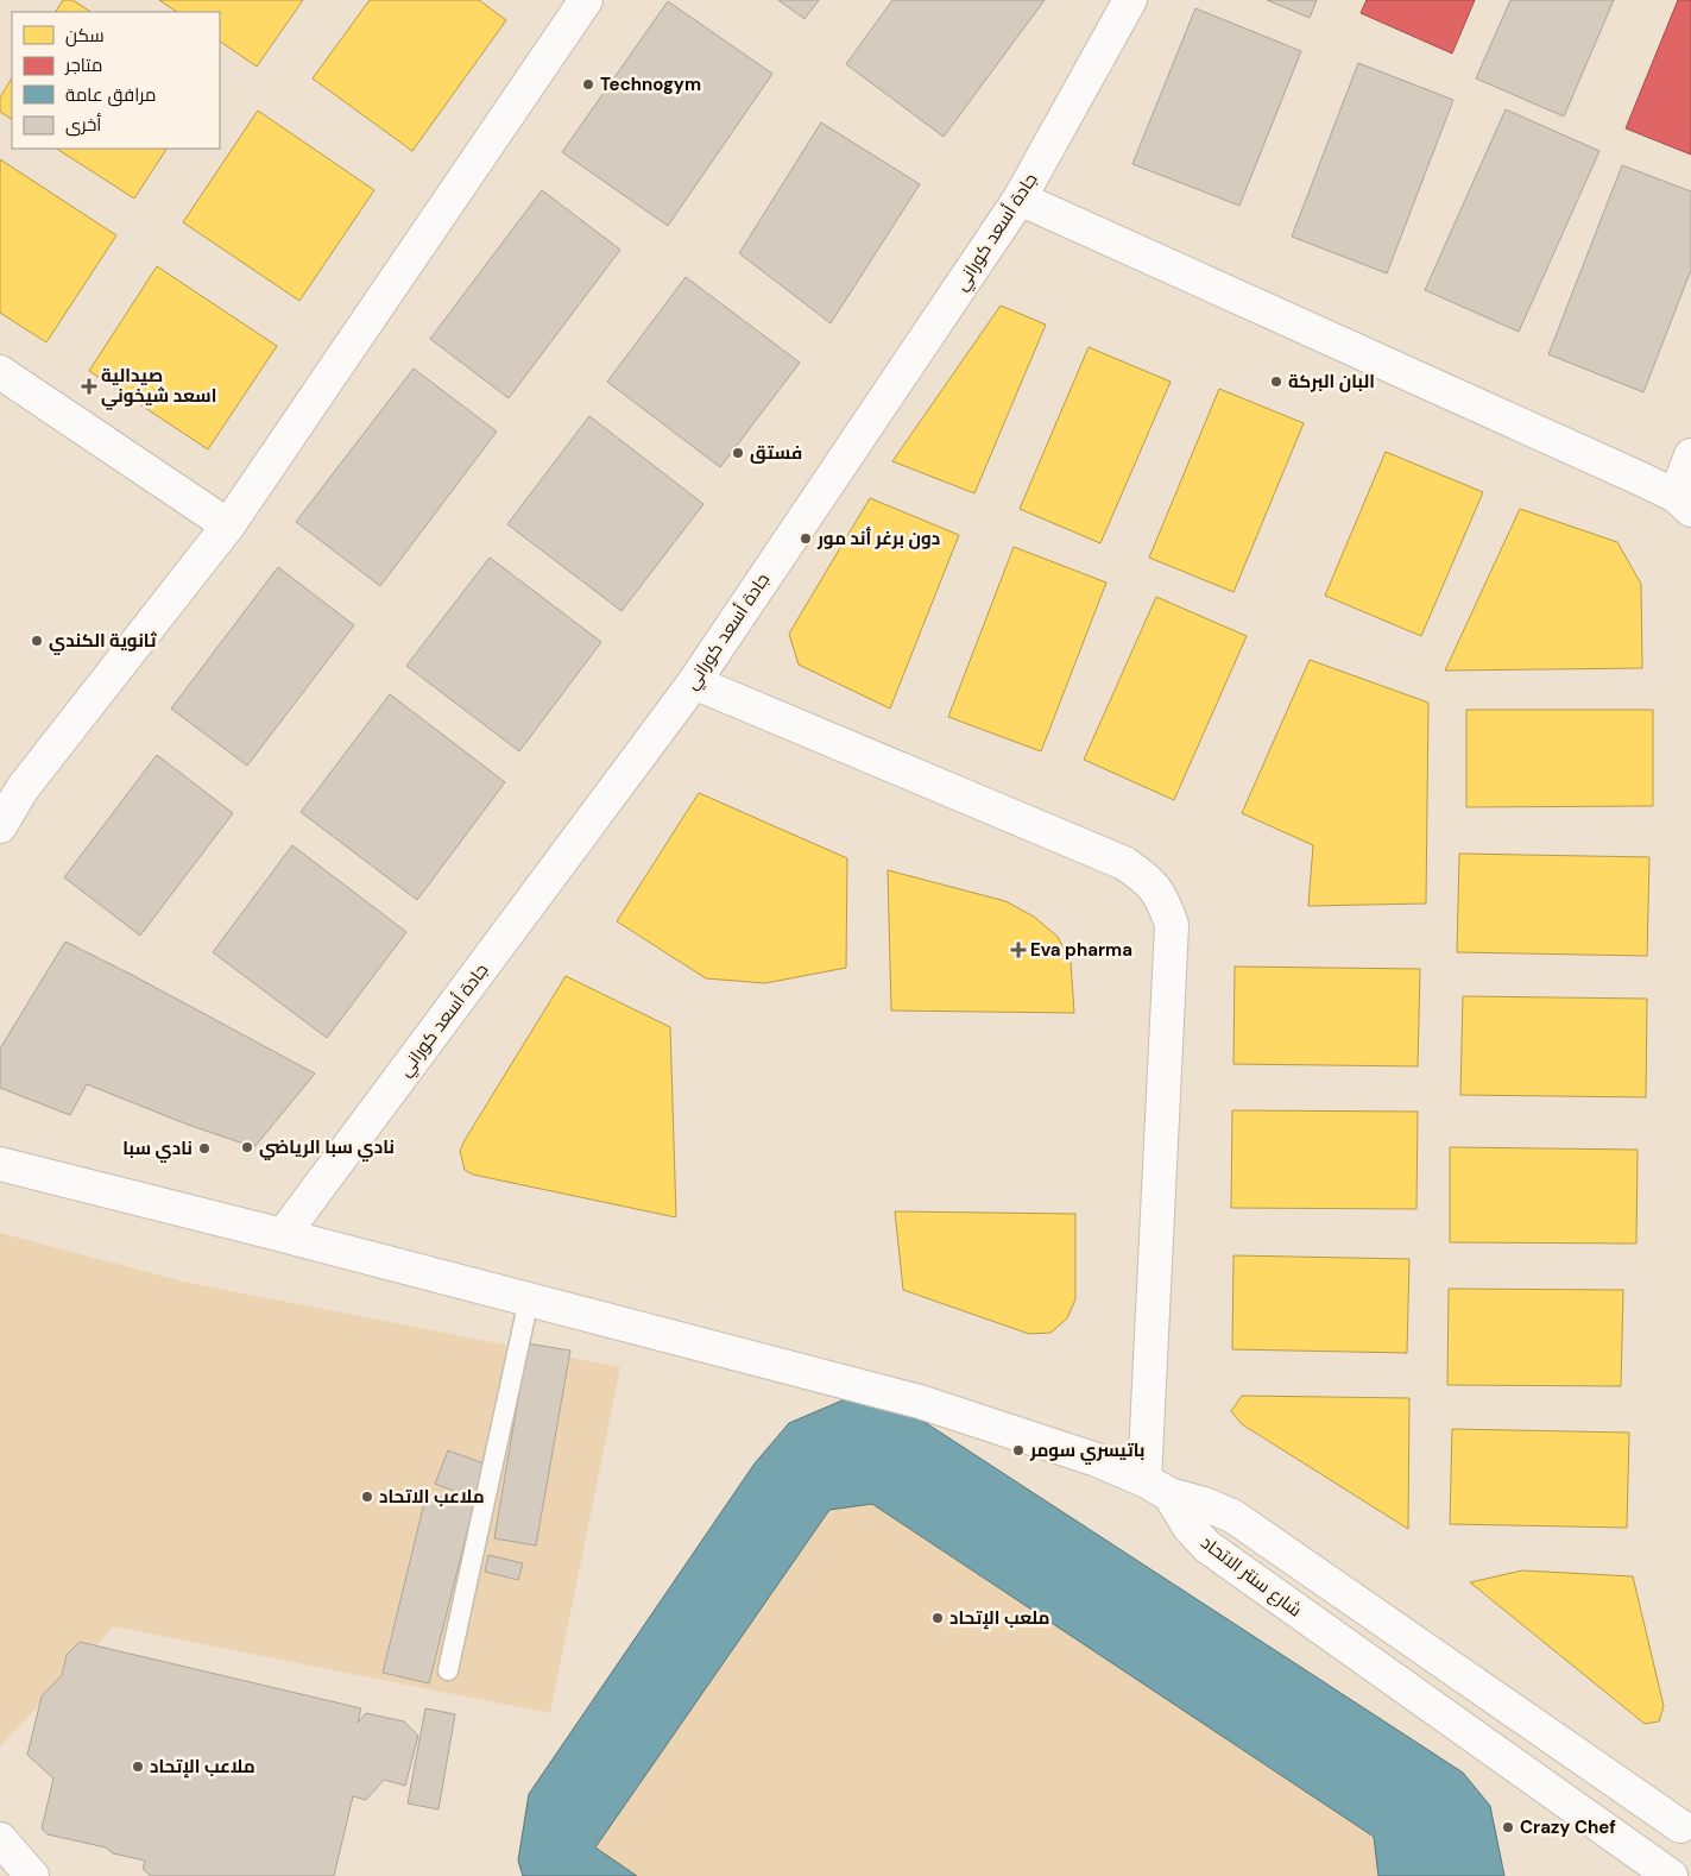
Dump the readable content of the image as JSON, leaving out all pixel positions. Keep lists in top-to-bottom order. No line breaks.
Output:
{"streets":{"street":["جادة أسعد كوراني","شارع سنتر الاتحاد"]},"places":{"other":["Technogym","البان البركة","فستق","دون برغر أند مور","ثانوية الكندي","نادي سبا الرياضي","نادي سبا","باتيسري سومر","ملاعب الاتحاد","ملعب الإتحاد","ملاعب الإتحاد","Crazy Chef"],"health":["صيدالية اسعد شيخوني","Eva pharma"]},"legend":["سكن","متاجر","مرافق عامة","أخرى"]}
